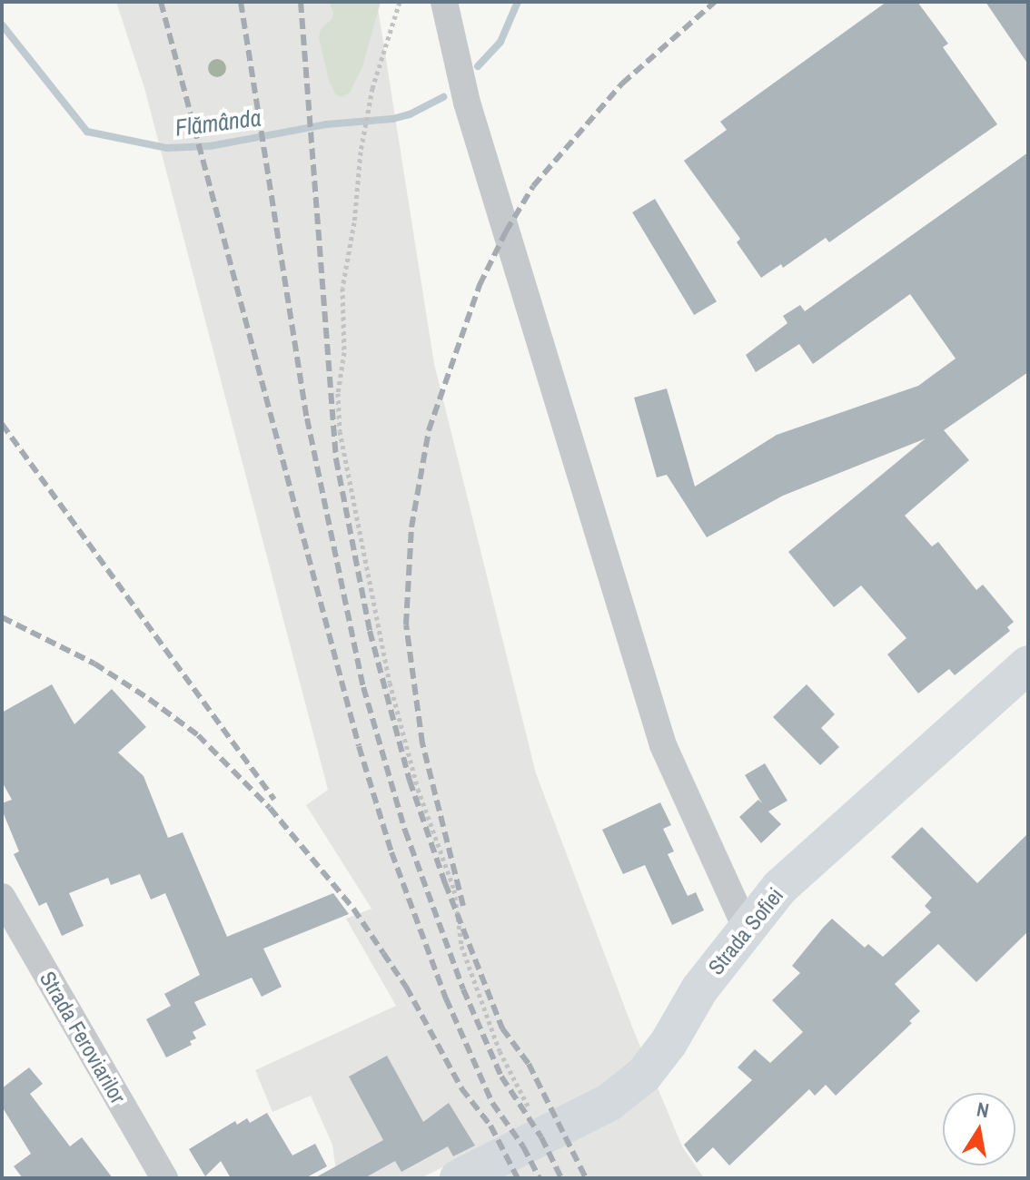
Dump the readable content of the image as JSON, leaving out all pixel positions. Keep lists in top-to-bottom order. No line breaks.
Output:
{"streets":{"street":["Strada Sofiei","Strada Feroviarilor"]},"water":["Flămânda"],"north":"top"}
